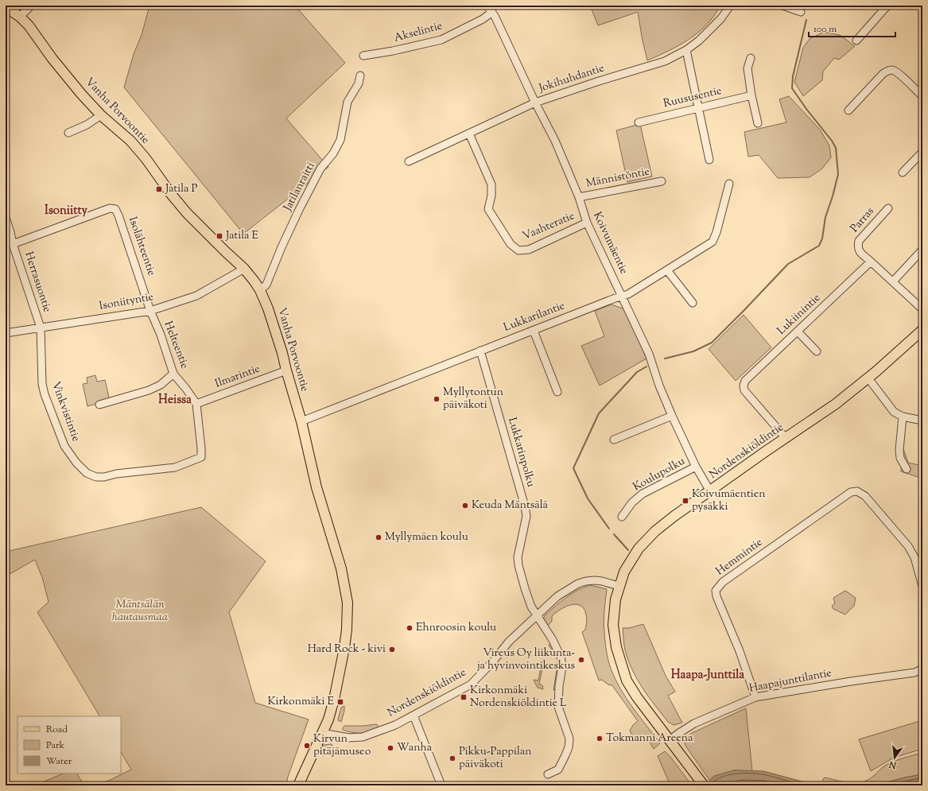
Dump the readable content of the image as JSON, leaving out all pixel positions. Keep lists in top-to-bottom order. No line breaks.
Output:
{"streets":{"main road":["Vanha Porvoontie","Nordenskiöldintie"],"street":["Akselintie","Jokihuhdantie","Ruususentie","Männistöntie","Jatilanraitti","Parras","Vaahteratie","Koivumäentie","Isolähteentie","Herrasuontie","Isoniityntie","Lukiinintie","Lukkarilantie","Helteentie","Ilmarintie","Vinkvistintie","Lukkarinpolku","Koulupolku","Hemmintie","Haapajunttilantie"]},"crossings":[["Akselintie","Koivumäentie"],["Jokihuhdantie","Vaahteratie"],["Jokihuhdantie","Koivumäentie"],["Vanha Porvoontie","Jatilanraitti"],["Vanha Porvoontie","Isoniityntie"],["Vanha Porvoontie","Lukkarilantie"],["Vanha Porvoontie","Ilmarintie"],["Vanha Porvoontie","Nordenskiöldintie"],["Männistöntie","Koivumäentie"],["Parras","Lukiinintie"],["Vaahteratie","Koivumäentie"],["Koivumäentie","Lukkarilantie"],["Koivumäentie","Nordenskiöldintie"],["Koivumäentie","Koulupolku"],["Isolähteentie","Herrasuontie"],["Isolähteentie","Isoniityntie"],["Isolähteentie","Helteentie"],["Herrasuontie","Isoniityntie"],["Herrasuontie","Vinkvistintie"],["Isoniityntie","Helteentie"],["Isoniityntie","Vinkvistintie"],["Lukiinintie","Nordenskiöldintie"],["Lukkarilantie","Lukkarinpolku"],["Helteentie","Ilmarintie"],["Helteentie","Vinkvistintie"],["Nordenskiöldintie","Lukkarinpolku"],["Hemmintie","Haapajunttilantie"]],"districts":["Isoniitty","Heissa","Haapa-Junttila"],"parks":["Mäntsälän hautausmaa"],"places":{"transit":["Jatila P","Jatila E","Koivumäentien pysäkki","Kirkonmäki Nordenskiöldintie L","Kirkonmäki E"],"other":["Myllytontun päiväkoti","Keuda Mäntsälä","Myllymäen koulu","Ehnroosin koulu","Hard Rock - kivi","Vireus Oy liikunta- ja hyvinvointikeskus","Tokmanni Areena","Kirvun pitäjämuseo","Wanha","Pikku-Pappilan päiväkoti"]},"legend":["Road","Park","Water"],"scale_bar":"100 m","north":"bottom"}
